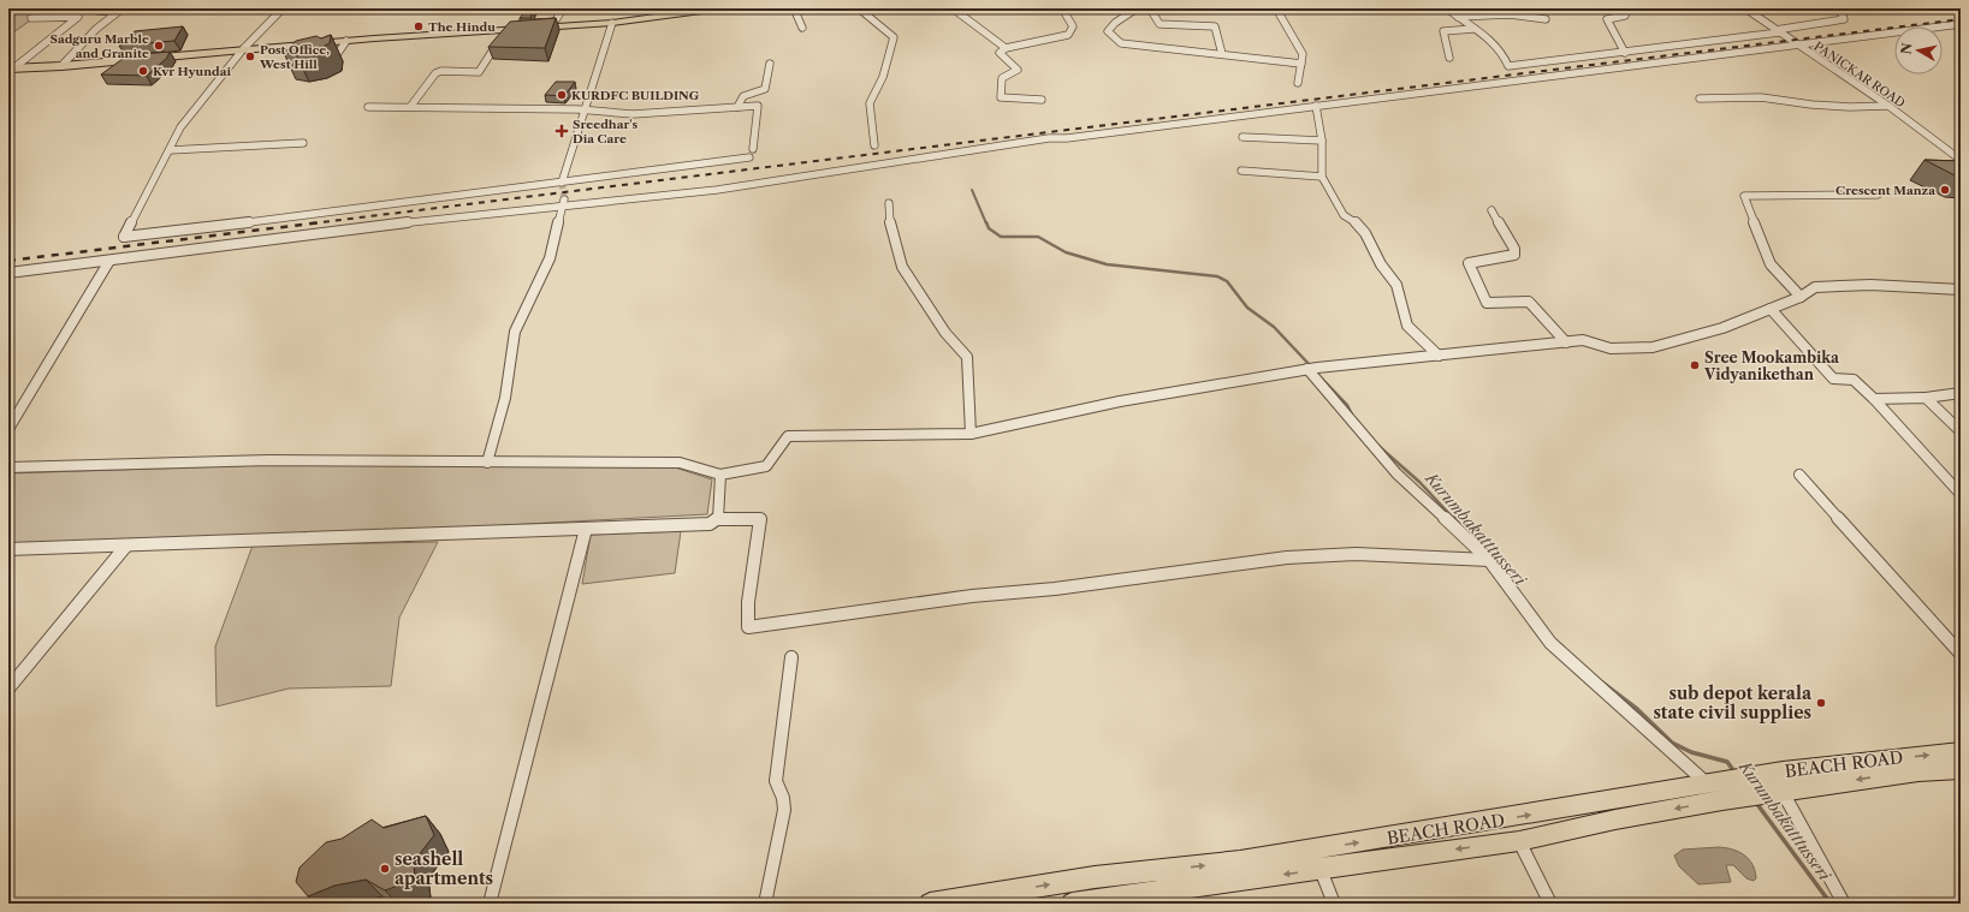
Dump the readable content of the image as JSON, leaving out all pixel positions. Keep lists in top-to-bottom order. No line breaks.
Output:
{"streets":{"main road":["BEACH ROAD"],"street":["PANICKAR ROAD"]},"water":["Kurumbakatttusseri"],"places":{"other":["The Hindu","Sadguru Marble and Granite","Post Office, West Hill","Kvr Hyundai","KURDFC BUILDING","Crescent Manza","Sree Mookambika Vidyanikethan","sub depot kerala state civil supplies","seashell apartments"],"health":["Sreedhar's Dia Care"]},"north":"left"}
